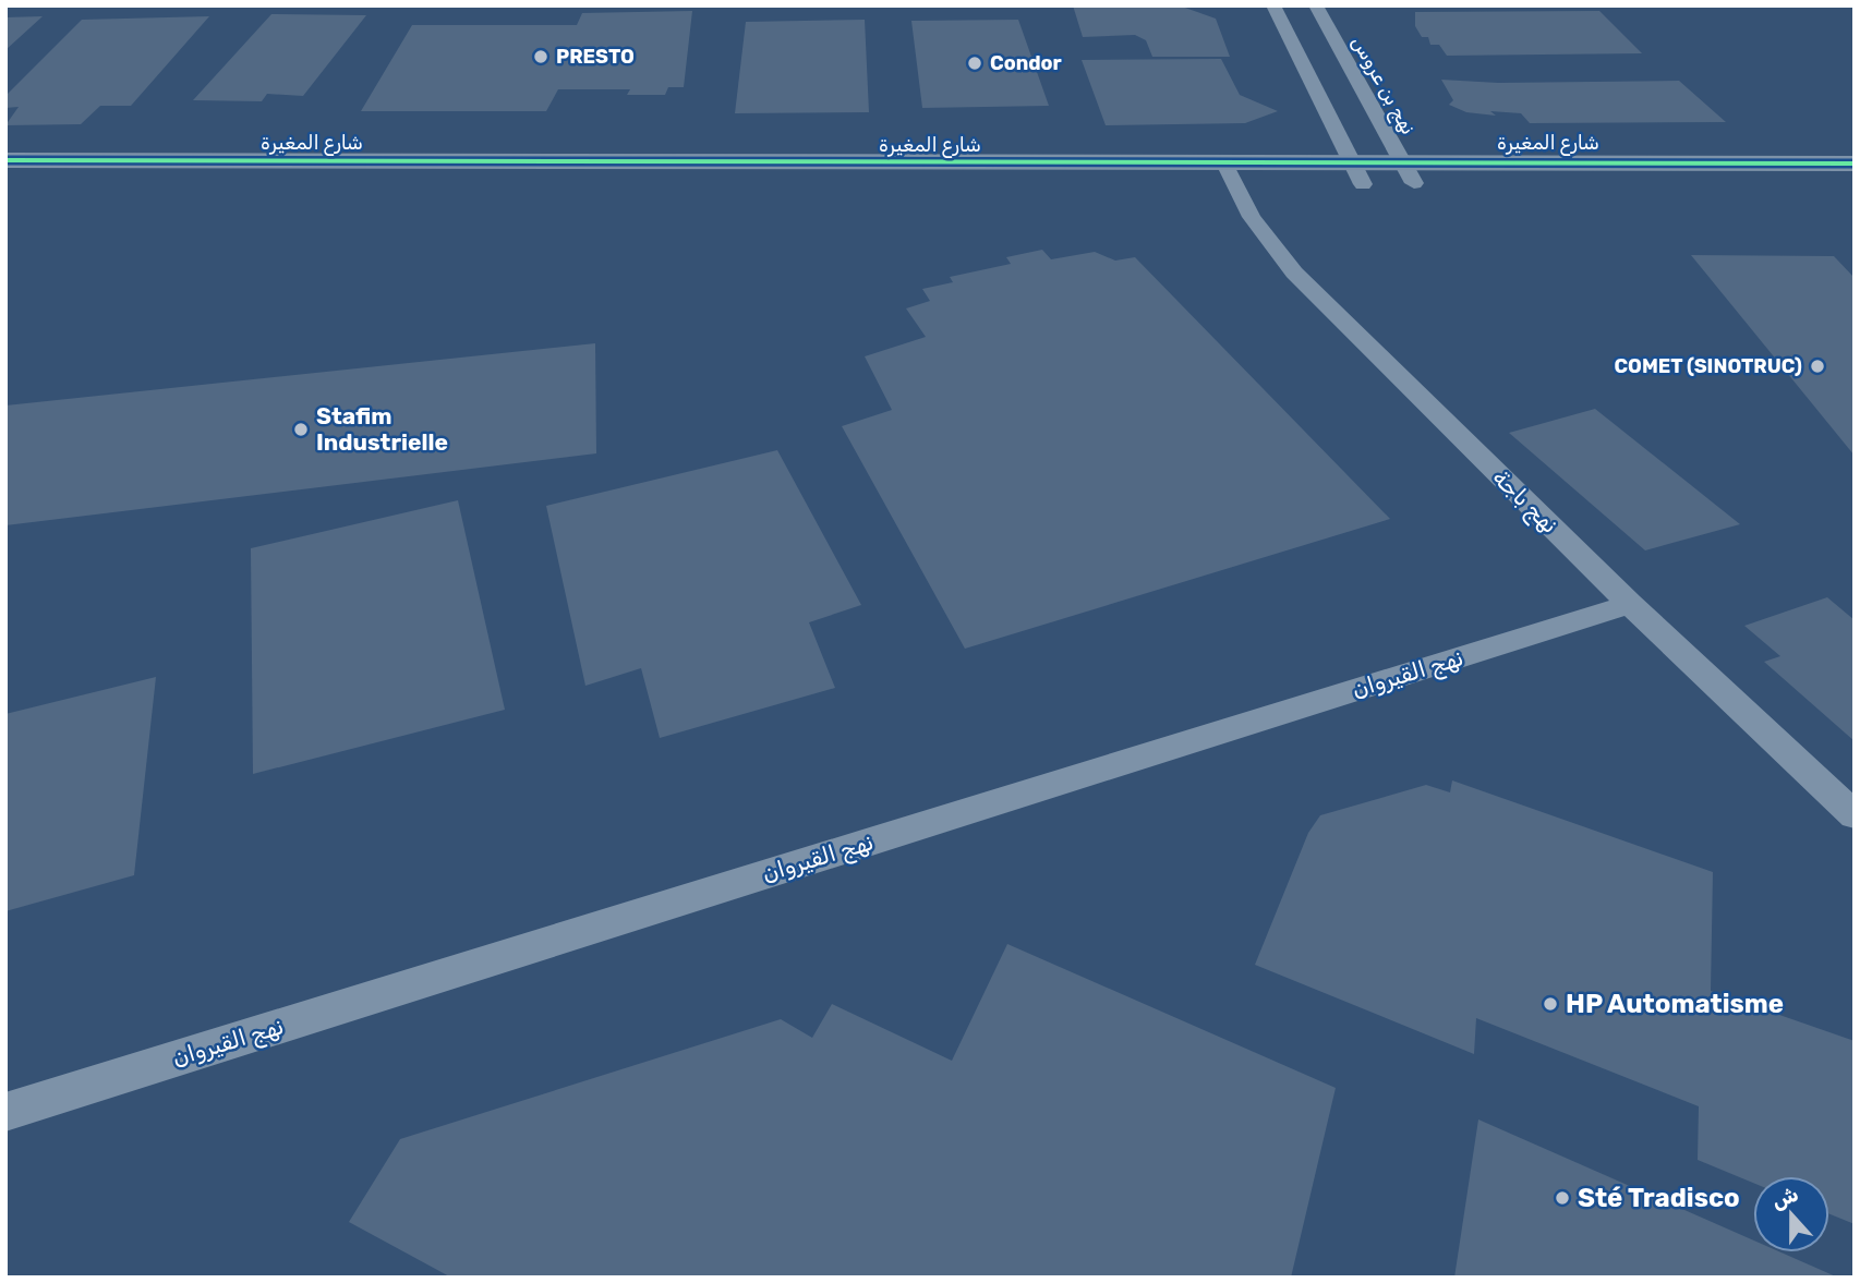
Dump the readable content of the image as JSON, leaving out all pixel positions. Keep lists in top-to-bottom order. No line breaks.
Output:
{"streets":{"street":["شارع المغيرة"],"lane":["نهج بن عروس","نهج باجة","نهج القيروان"]},"crossings":[["نهج بن عروس","شارع المغيرة"],["شارع المغيرة","نهج باجة"],["نهج باجة","نهج القيروان"]],"places":["PRESTO","Condor","COMET (SINOTRUC)","Stafim Industrielle","HP Automatisme","Sté Tradisco"],"north":"top"}
